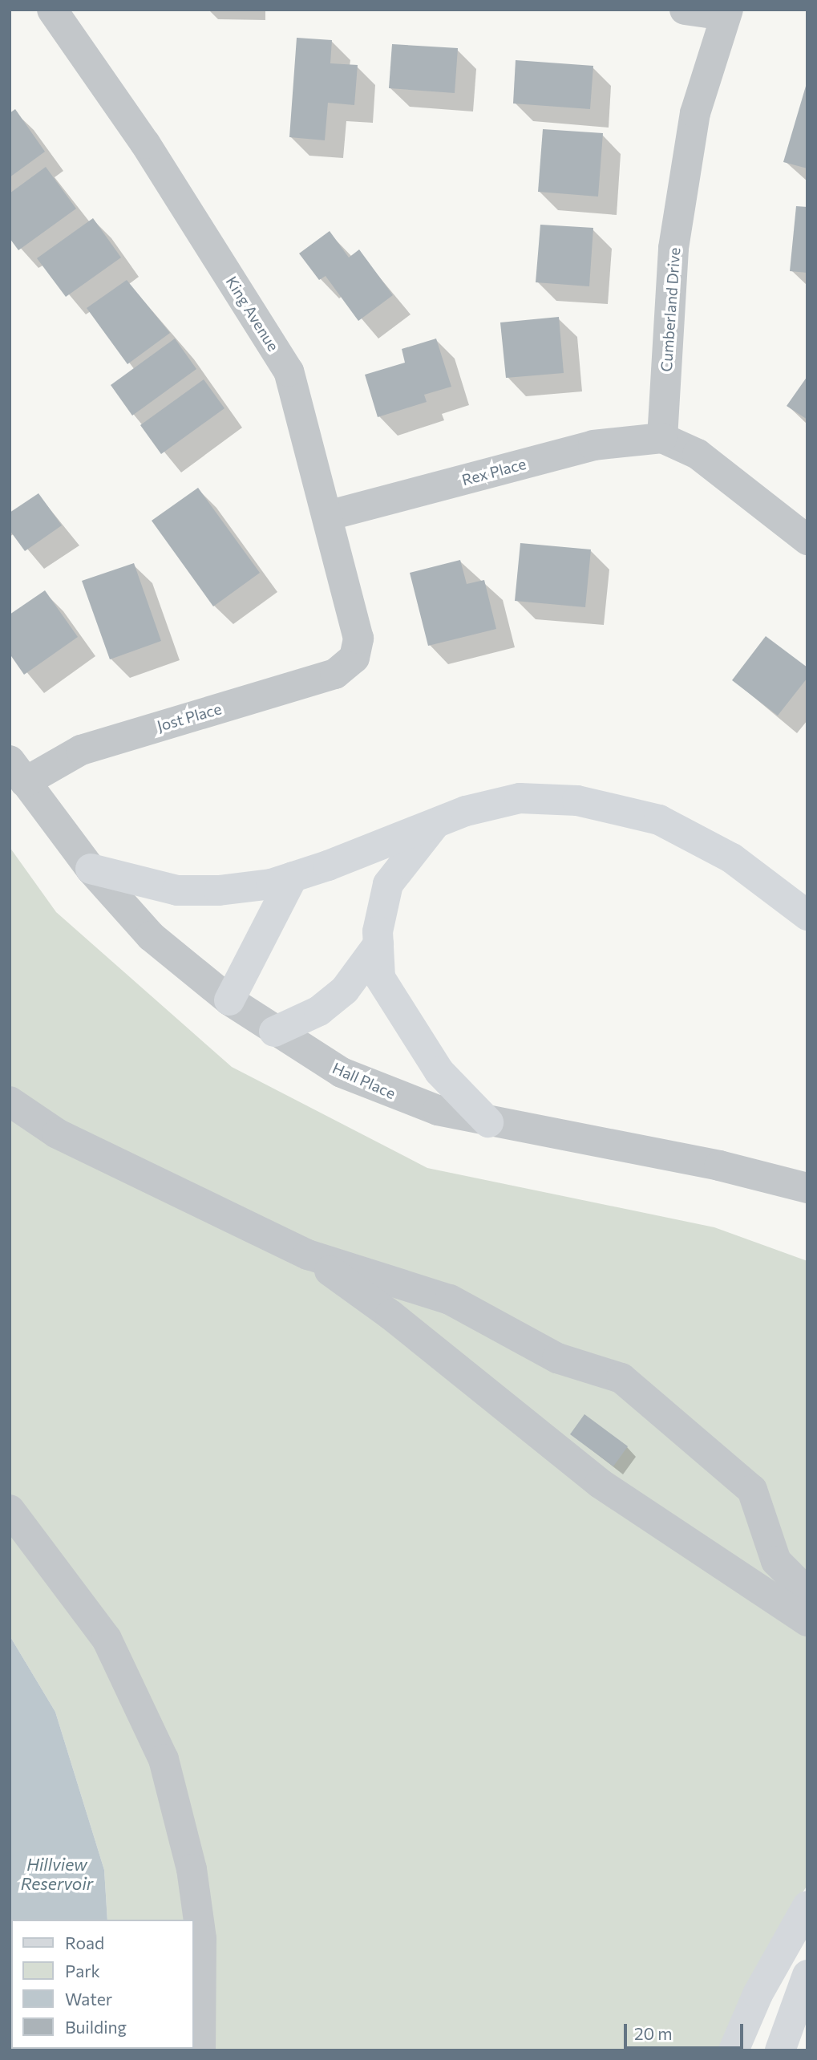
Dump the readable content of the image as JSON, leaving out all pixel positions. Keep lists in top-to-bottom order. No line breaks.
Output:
{"streets":{"street":["Cumberland Drive","King Avenue","Rex Place","Jost Place","Hall Place"]},"crossings":[["Cumberland Drive","Rex Place"],["King Avenue","Rex Place"],["King Avenue","Jost Place"],["Jost Place","Hall Place"]],"water":["Hillview Reservoir"],"legend":["Road","Park","Water","Building"],"scale_bar":"20 m"}
